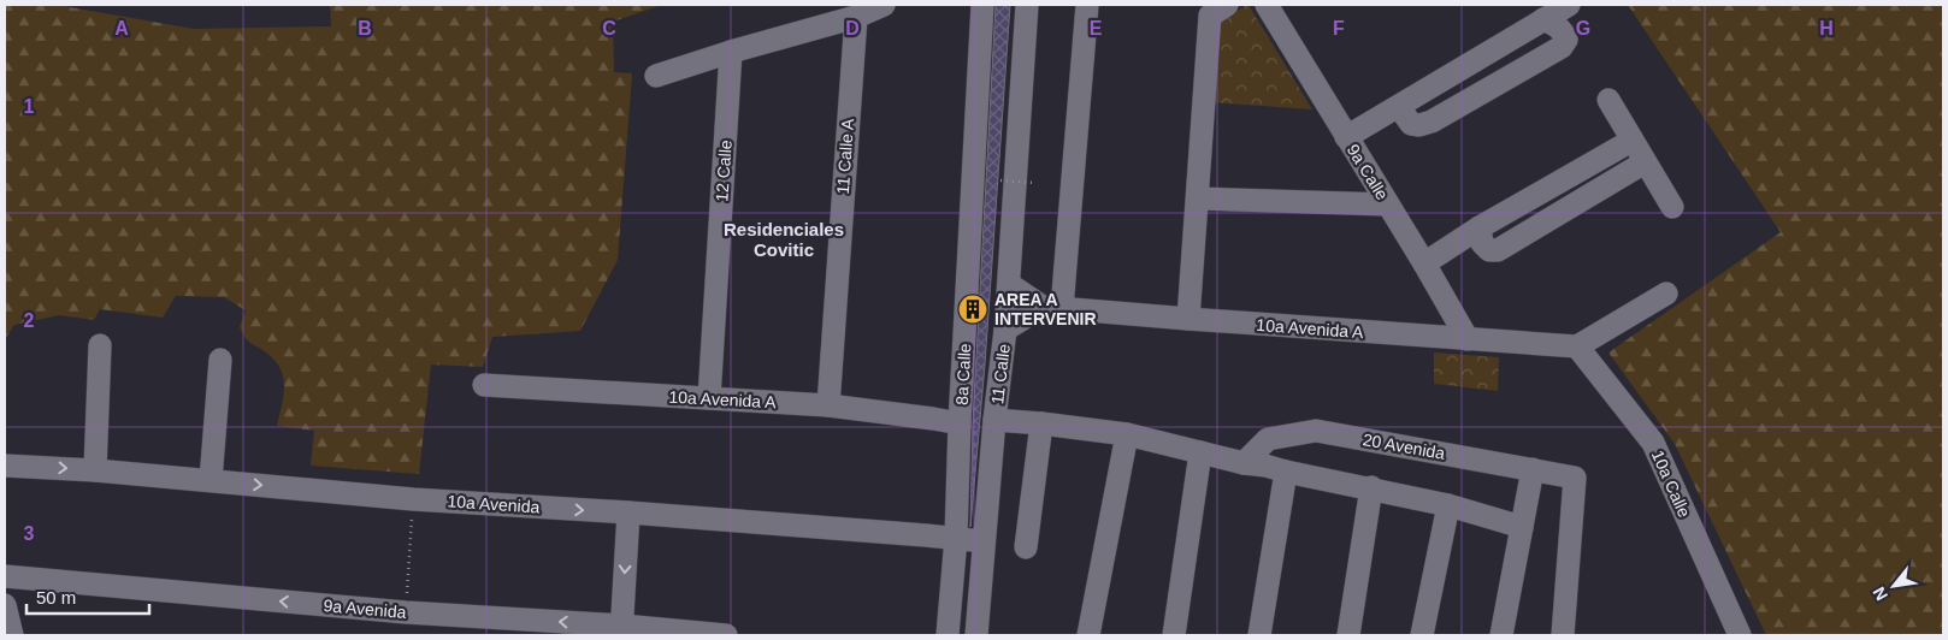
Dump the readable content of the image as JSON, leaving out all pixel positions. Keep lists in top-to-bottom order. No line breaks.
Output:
{"streets":{"street":["11 Calle A","12 Calle","9a Calle","10a Avenida A","8a Calle","11 Calle","20 Avenida","10a Calle","10a Avenida","9a Avenida"]},"crossings":[["11 Calle A","10a Avenida A"],["12 Calle","10a Avenida A"],["9a Calle","10a Avenida A"],["10a Avenida A","8a Calle"],["10a Avenida A","11 Calle"],["10a Avenida A","10a Calle"],["8a Calle","10a Avenida"],["11 Calle","10a Avenida"]],"one_way":["10a Avenida","9a Avenida"],"districts":["Residenciales Covitic"],"places":{"building":["AREA A INTERVENIR"]},"scale_bar":"50 m","north":"bottom left","grid":{"columns":["A","B","C","D","E","F","G","H"],"rows":["1","2","3"]}}
